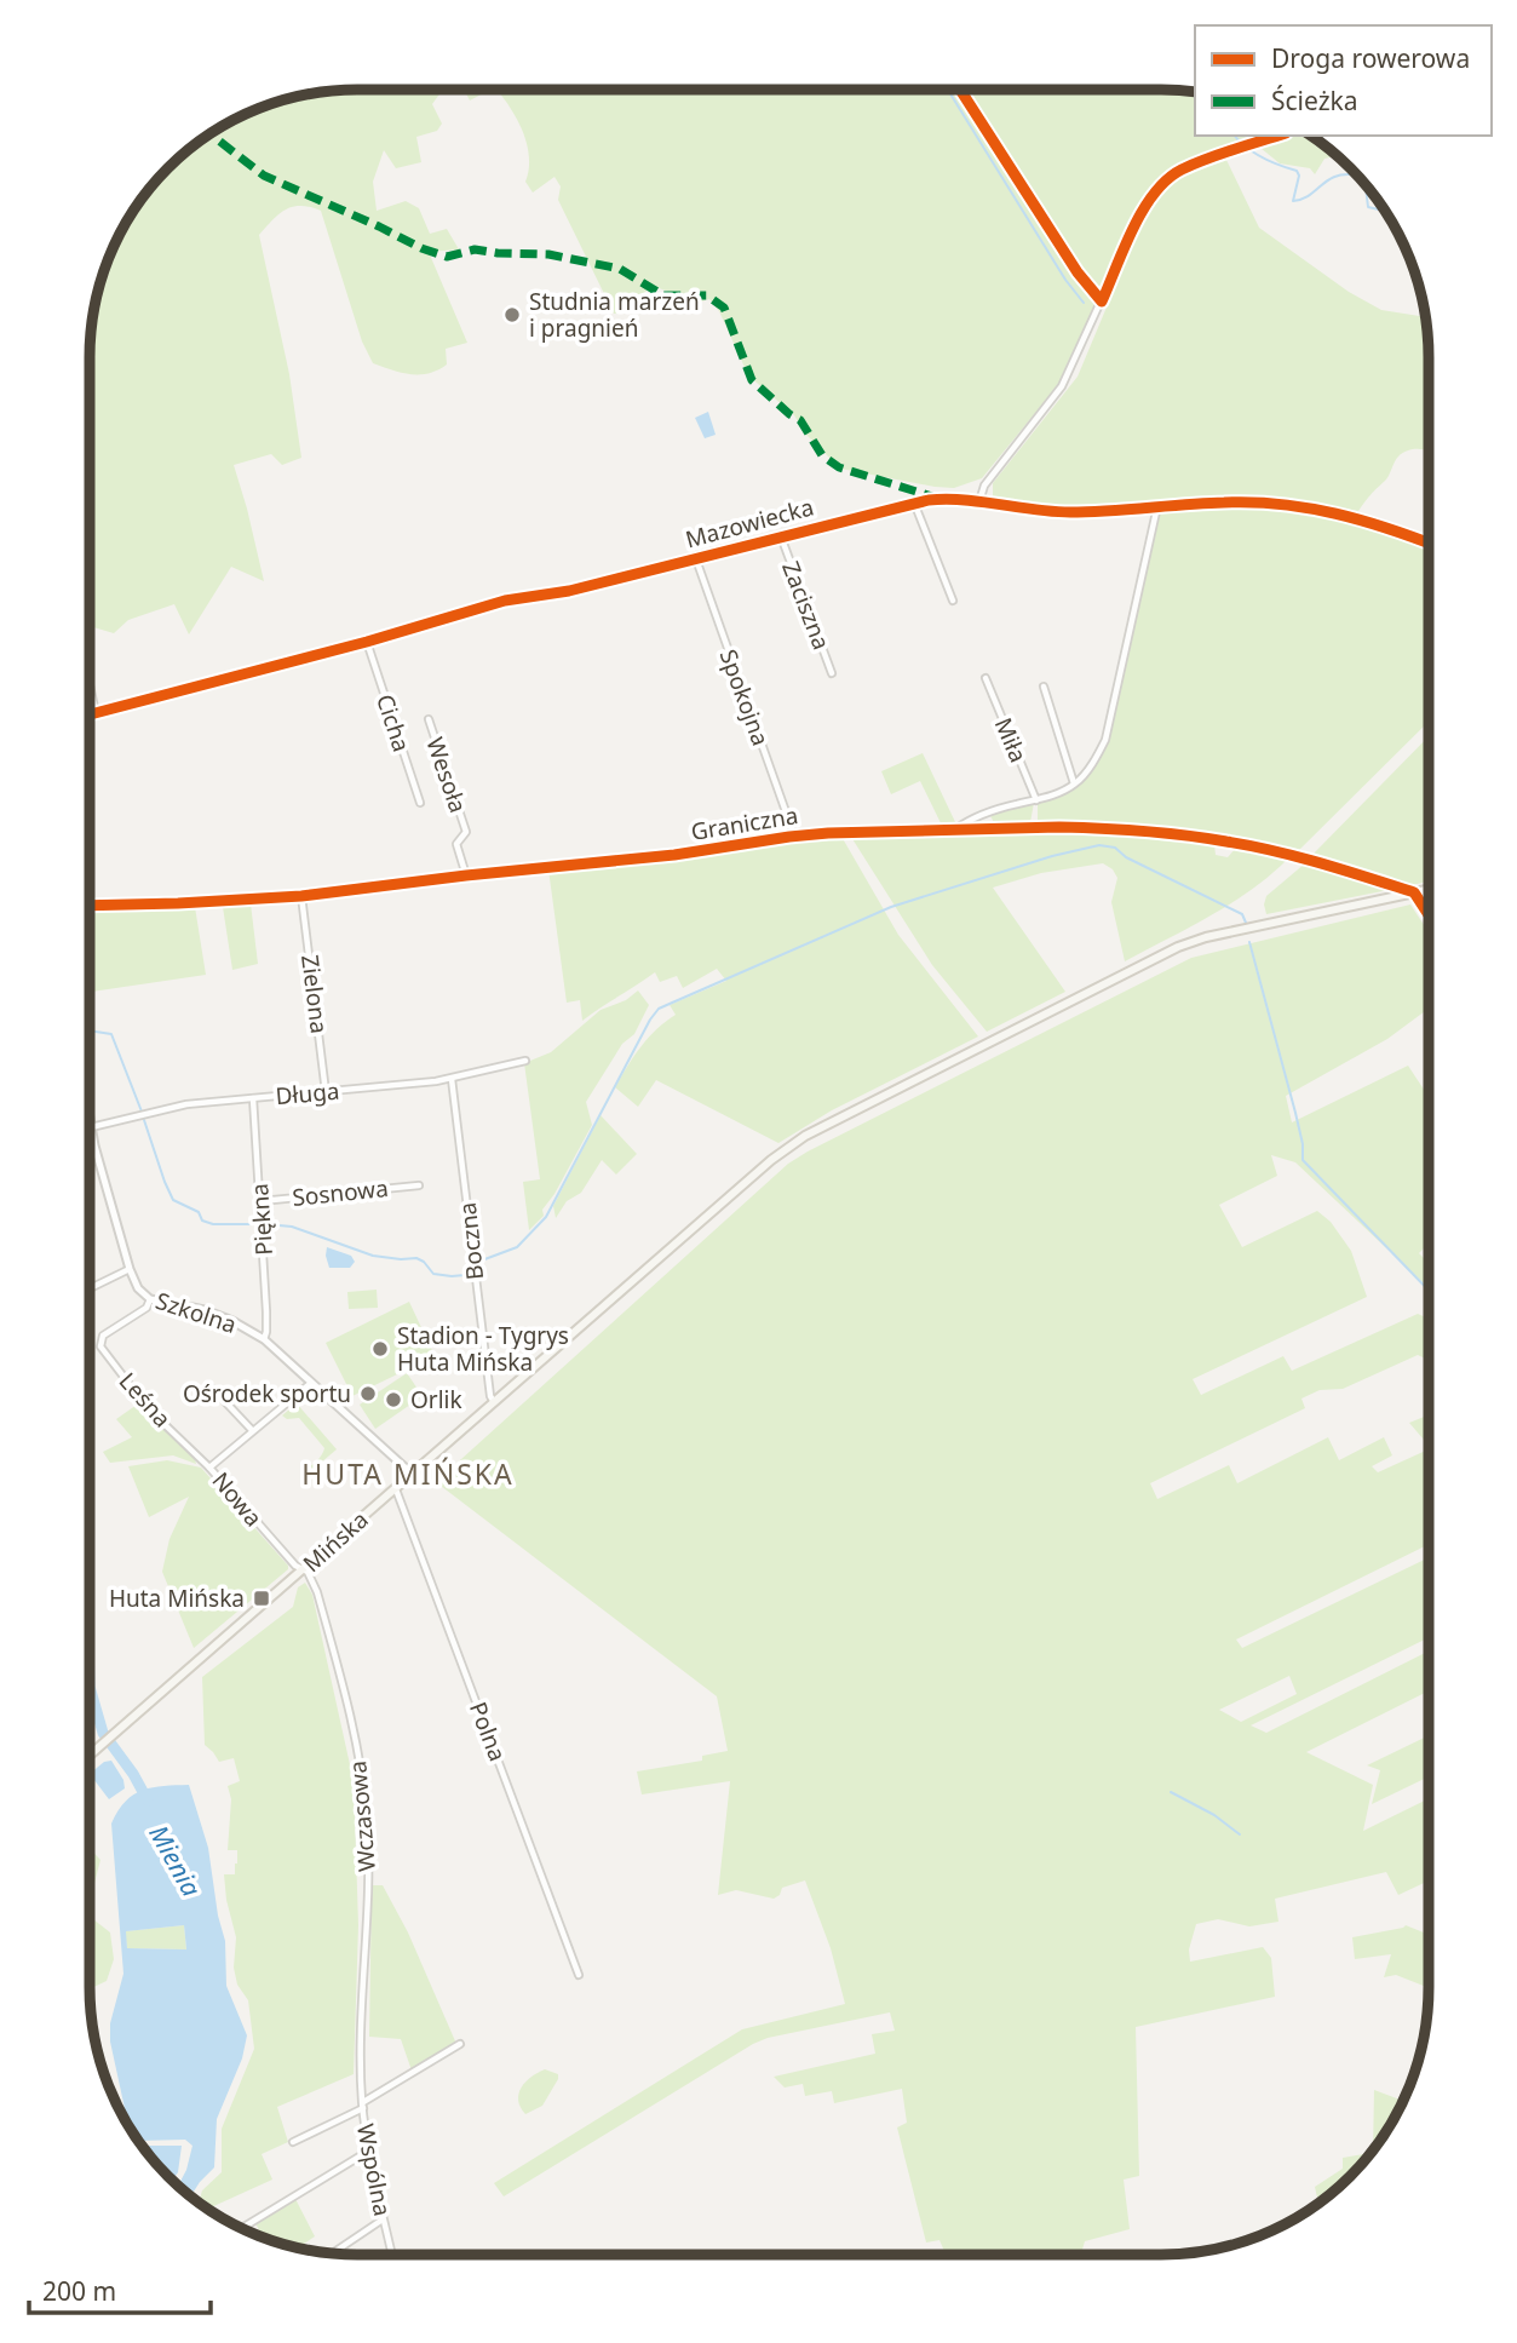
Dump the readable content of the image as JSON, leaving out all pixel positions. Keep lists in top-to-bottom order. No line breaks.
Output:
{"streets":{"main road":["Mińska"],"street":["Mazowiecka","Zaciszna","Spokojna","Cicha","Miła","Wesoła","Graniczna","Zielona","Długa","Sosnowa","Piękna","Boczna","Szkolna","Leśna","Nowa","Polna","Wczasowa","Wspólna"]},"crossings":[["Mazowiecka","Zaciszna"],["Mazowiecka","Spokojna"],["Mazowiecka","Cicha"],["Spokojna","Graniczna"],["Wesoła","Graniczna"],["Graniczna","Zielona"],["Graniczna","Mińska"],["Zielona","Długa"],["Długa","Piękna"],["Długa","Boczna"],["Długa","Szkolna"],["Sosnowa","Piękna"],["Piękna","Szkolna"],["Boczna","Mińska"],["Szkolna","Leśna"],["Szkolna","Nowa"],["Szkolna","Mińska"],["Leśna","Nowa"],["Nowa","Mińska"],["Nowa","Wczasowa"],["Mińska","Polna"],["Mińska","Wczasowa"],["Wczasowa","Wspólna"]],"districts":["HUTA MIŃSKA"],"water":["Mienia"],"places":{"other":["Studnia marzeń i pragnień","Stadion - Tygrys Huta Mińska","Ośrodek sportu","Orlik"],"transit":["Huta Mińska"]},"legend":["Droga rowerowa","Ścieżka"],"scale_bar":"200 m"}
